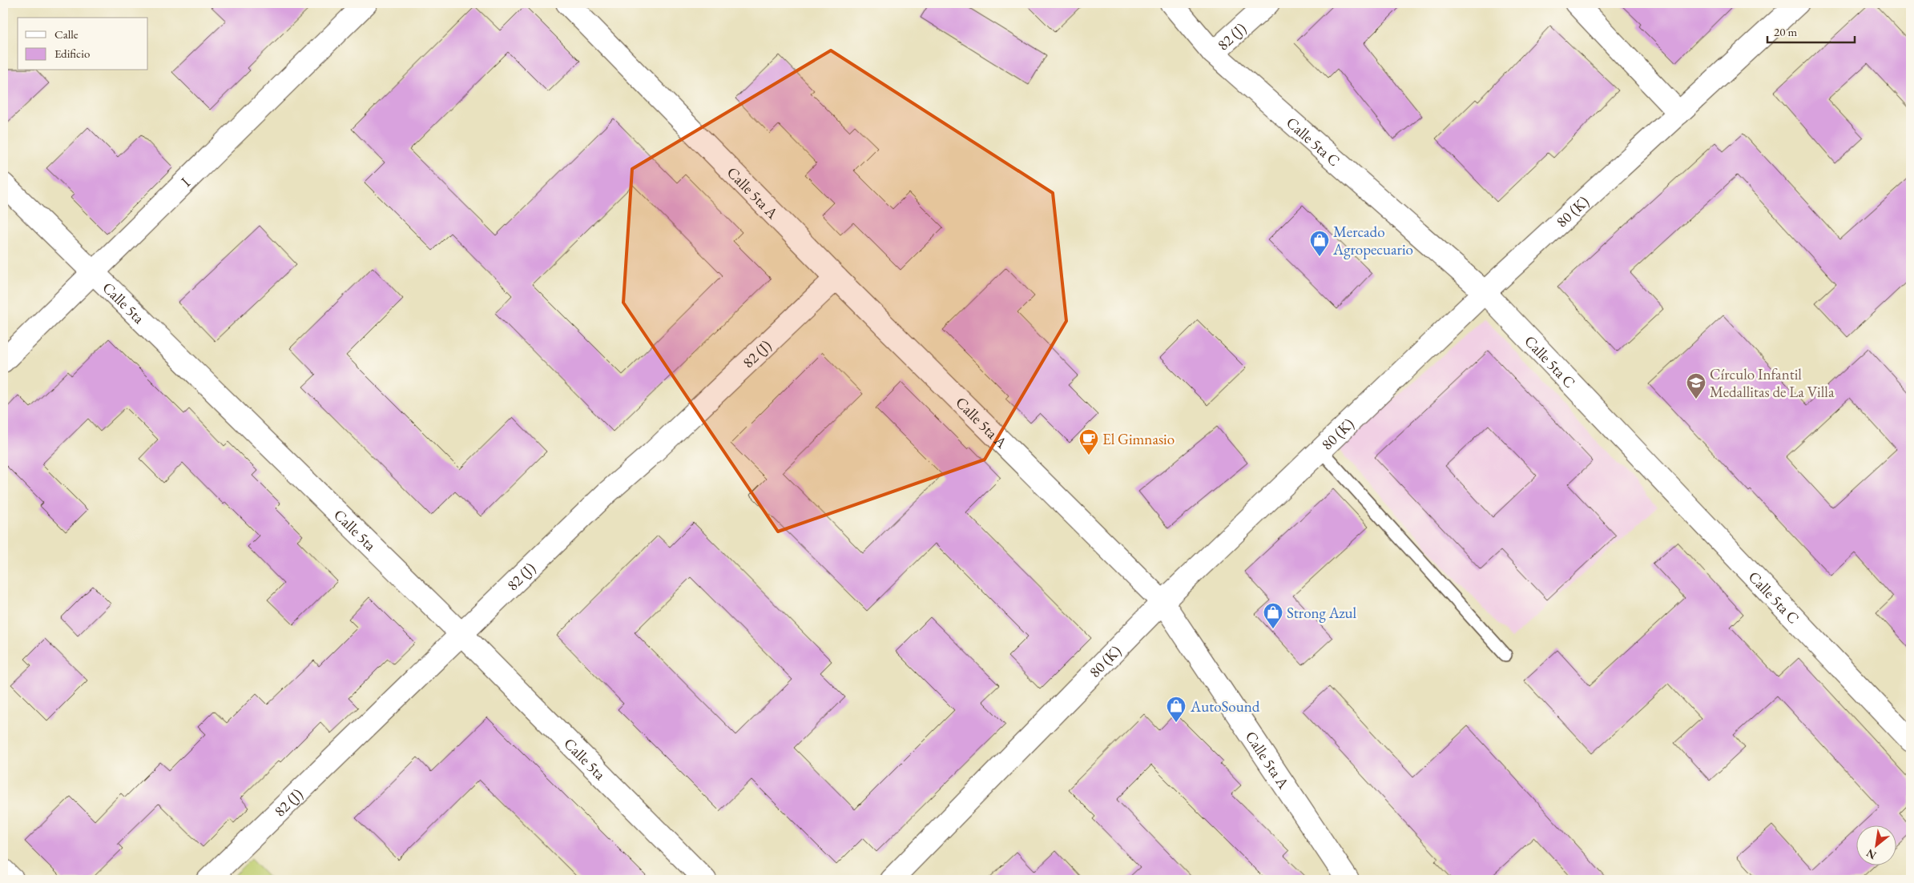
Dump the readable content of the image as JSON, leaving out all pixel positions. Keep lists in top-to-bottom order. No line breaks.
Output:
{"streets":{"street":["82 (J)","Calle 5ta C","I","Calle 5ta A","80 (K)","Calle 5ta"]},"crossings":[["82 (J)","Calle 5ta C"],["82 (J)","Calle 5ta A"],["82 (J)","Calle 5ta"],["Calle 5ta C","80 (K)"],["I","Calle 5ta"],["Calle 5ta A","80 (K)"]],"places":{"shop":["Mercado Agropecuario","Strong Azul","AutoSound"],"school or university":["Círculo Infantil Medallitas de La Villa"],"cafe":["El Gimnasio"]},"legend":["Calle","Edificio"],"scale_bar":"20 m","north":"bottom left"}
